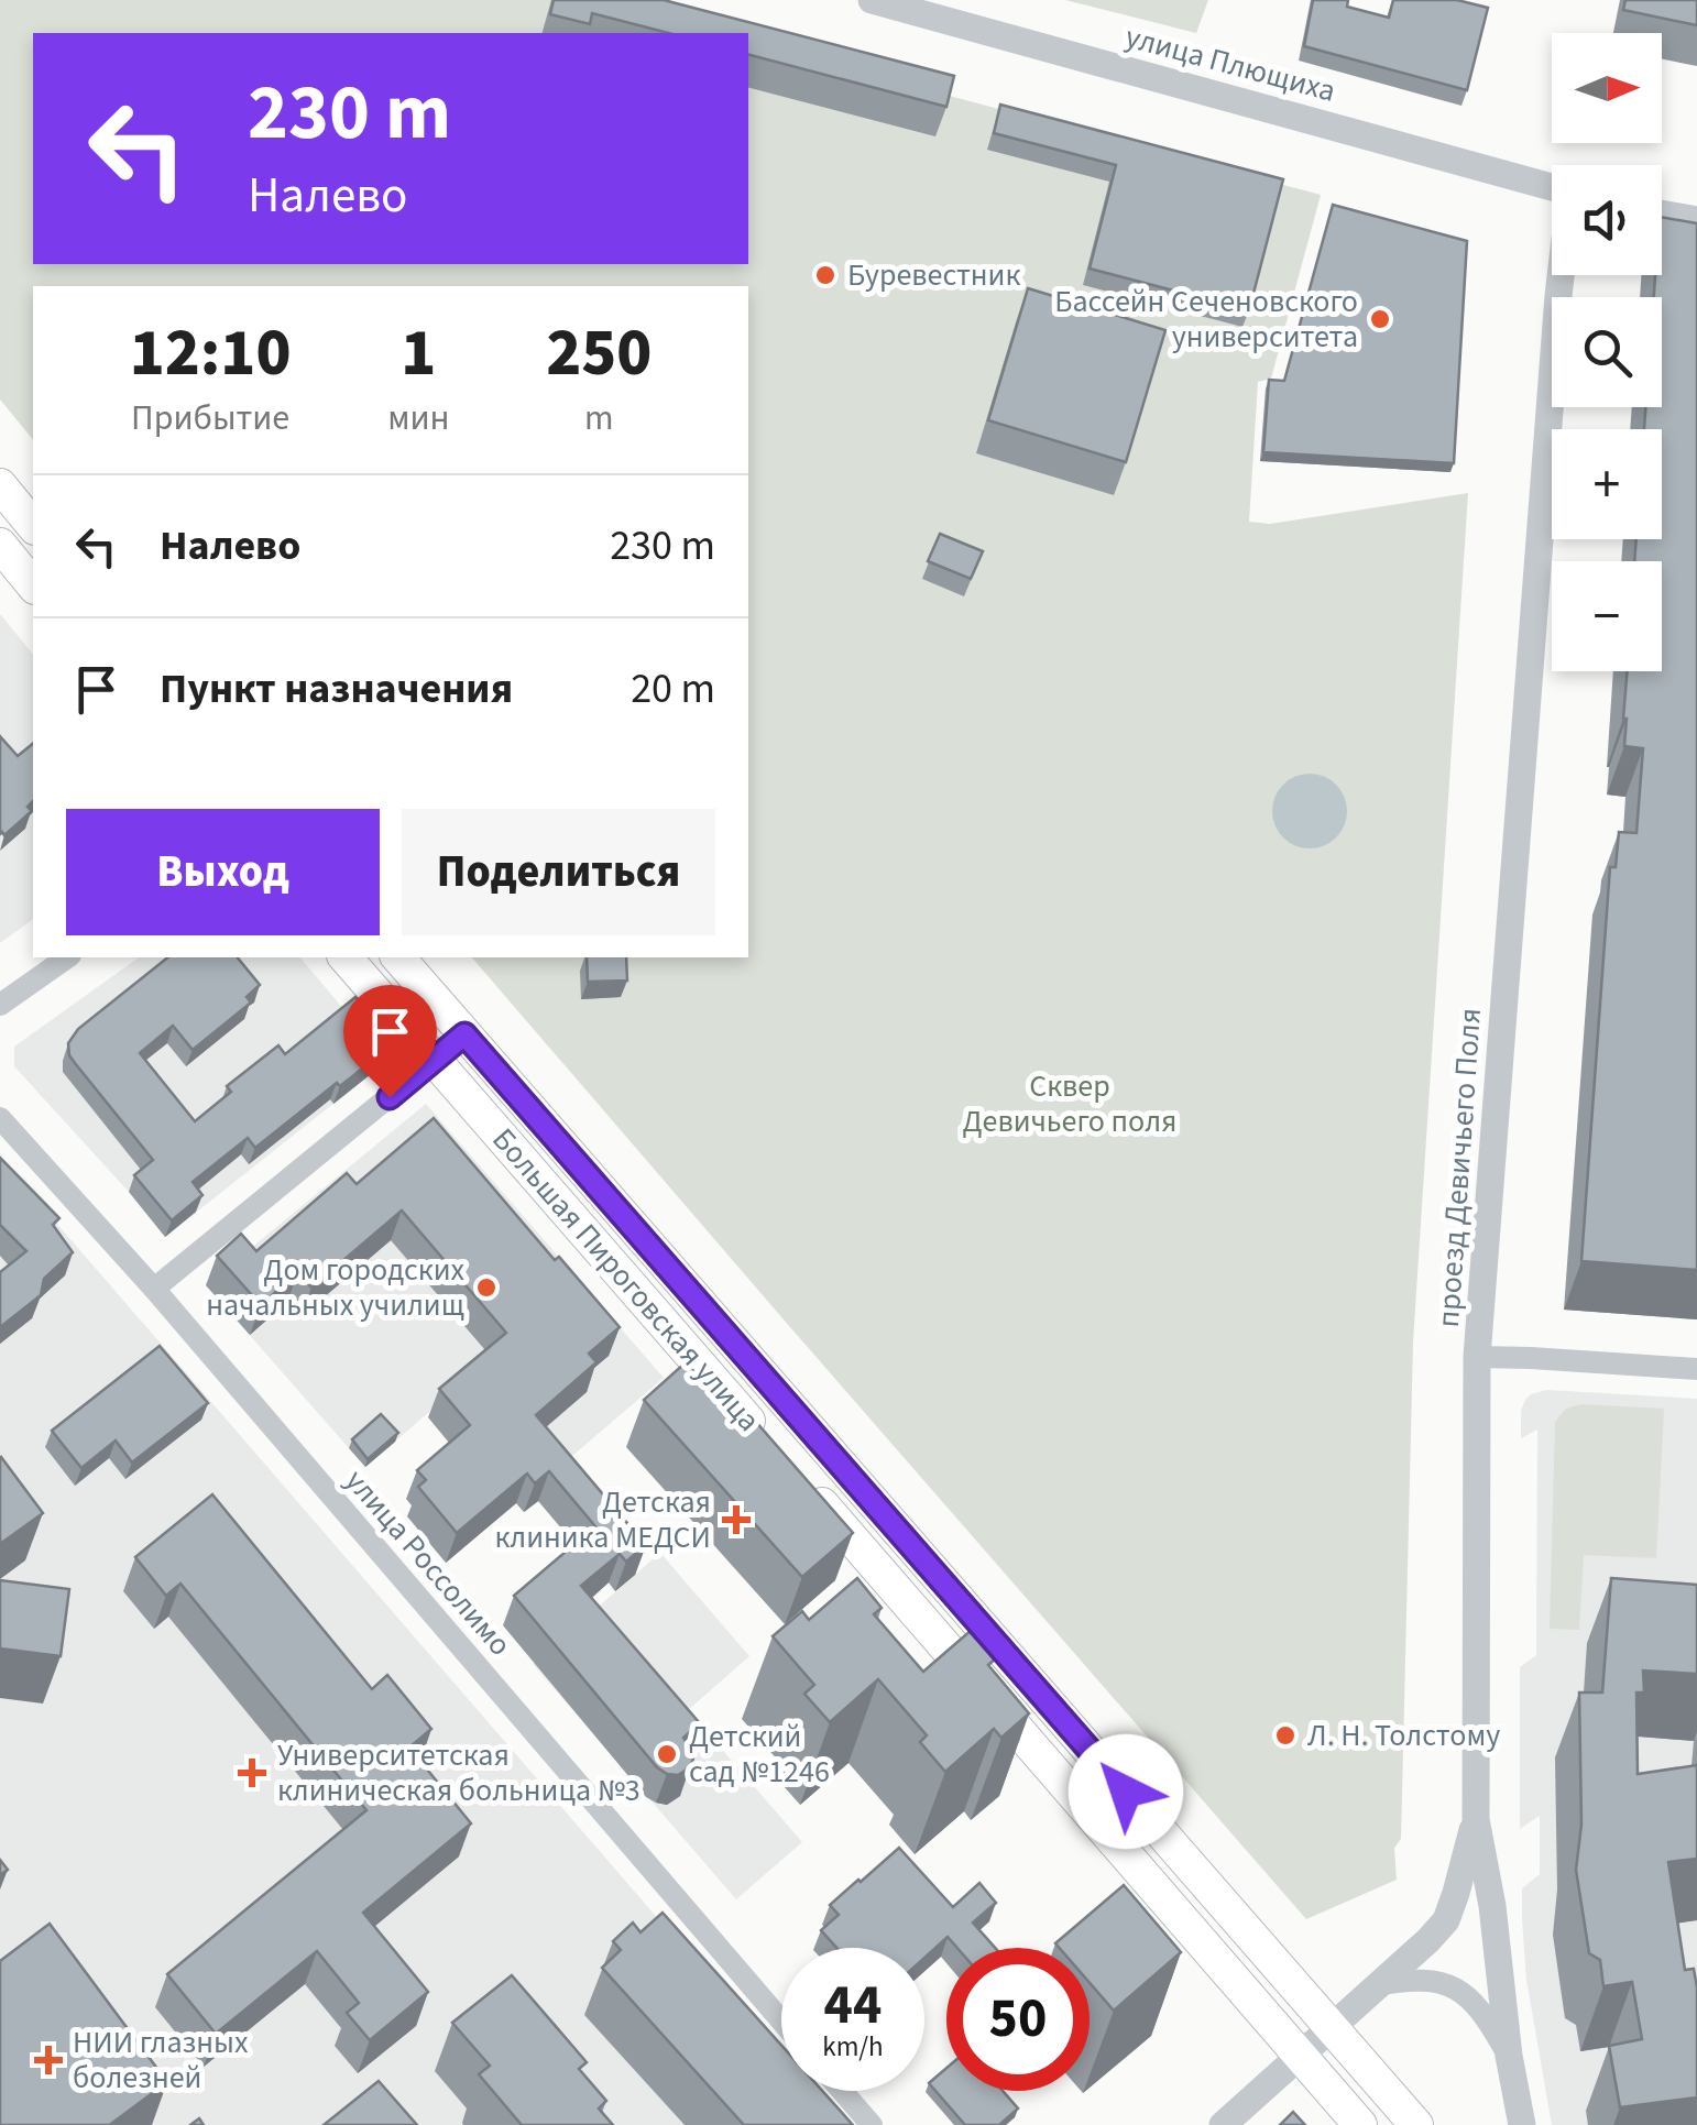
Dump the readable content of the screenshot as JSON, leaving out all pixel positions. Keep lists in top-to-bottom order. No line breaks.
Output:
{"streets":{"main road":["Большая Пироговская улица"],"street":["улица Плющиха","проезд Девичьего Поля","улица Россолимо"]},"parks":["Сквер Девичьего поля"],"places":{"other":["Буревестник","Бассейн Сеченовского университета","Дом городских начальных училищ","Л. Н. Толстому","Детский сад №1246"],"health":["Детская клиника МЕДСИ","Университетская клиническая больница №3","НИИ глазных болезней"]},"north":"right","page":{"map_buttons":["+","−"],"turn":["230 m","Налево"],"eta":["12:10","Прибытие","1","мин","250","m"],"list":[{"name":"Налево","value":"230 m"},{"name":"Пункт назначения","value":"20 m"}],"buttons":["Выход","Поделиться"],"speed":"44 km/h","limit":"50"}}
